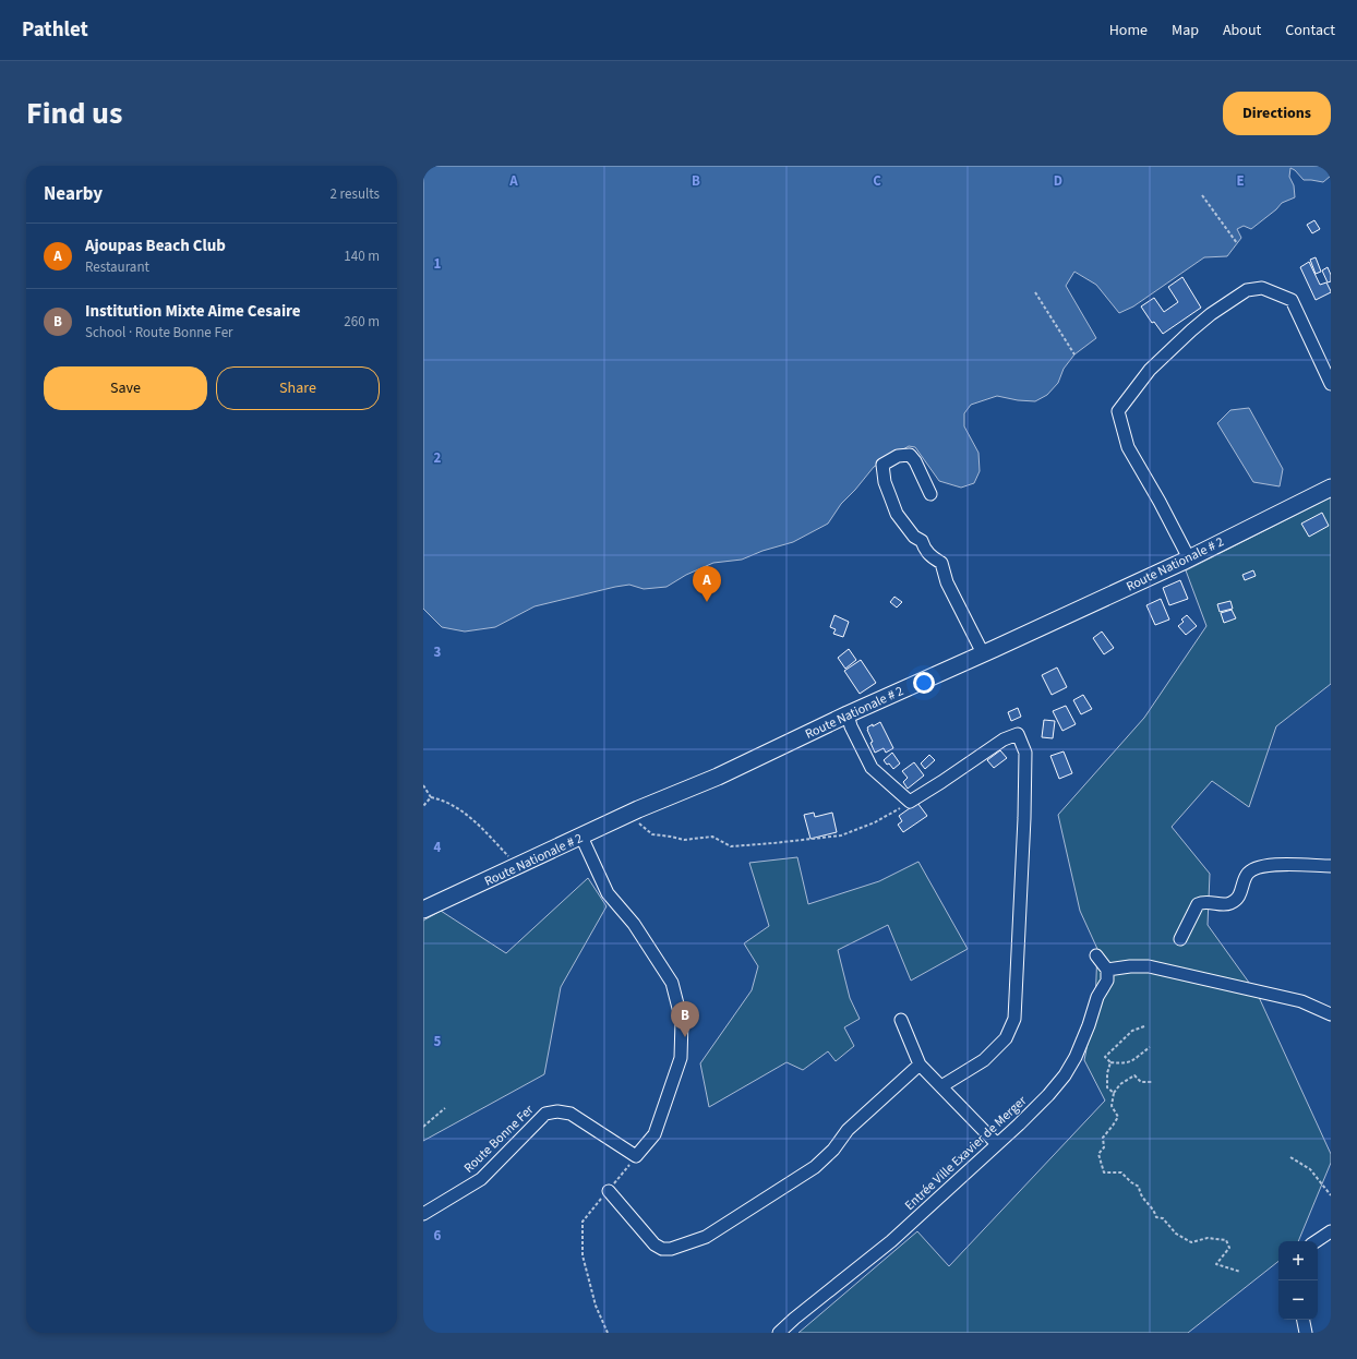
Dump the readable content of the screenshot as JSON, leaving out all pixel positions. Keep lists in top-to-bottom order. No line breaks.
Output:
{"streets":{"main road":["Route Nationale # 2"],"street":["Route Bonne Fer","Entrée Ville Exavier de Merger"]},"page":{"header":"Pathlet","nav":["Home","Map","About","Contact"],"title":"Find us","buttons":["Directions",["Save","Share"]],"heading":["Nearby","2 results"],"list":[{"mark":"A","name":"Ajoupas Beach Club","note":"Restaurant","value":"140 m"},{"mark":"B","name":"Institution Mixte Aime Cesaire","note":"School · Route Bonne Fer","value":"260 m"}],"pins":["A","B"],"map_buttons":["+","−"]},"grid":{"columns":["A","B","C","D","E"],"rows":["1","2","3","4","5","6"]}}
